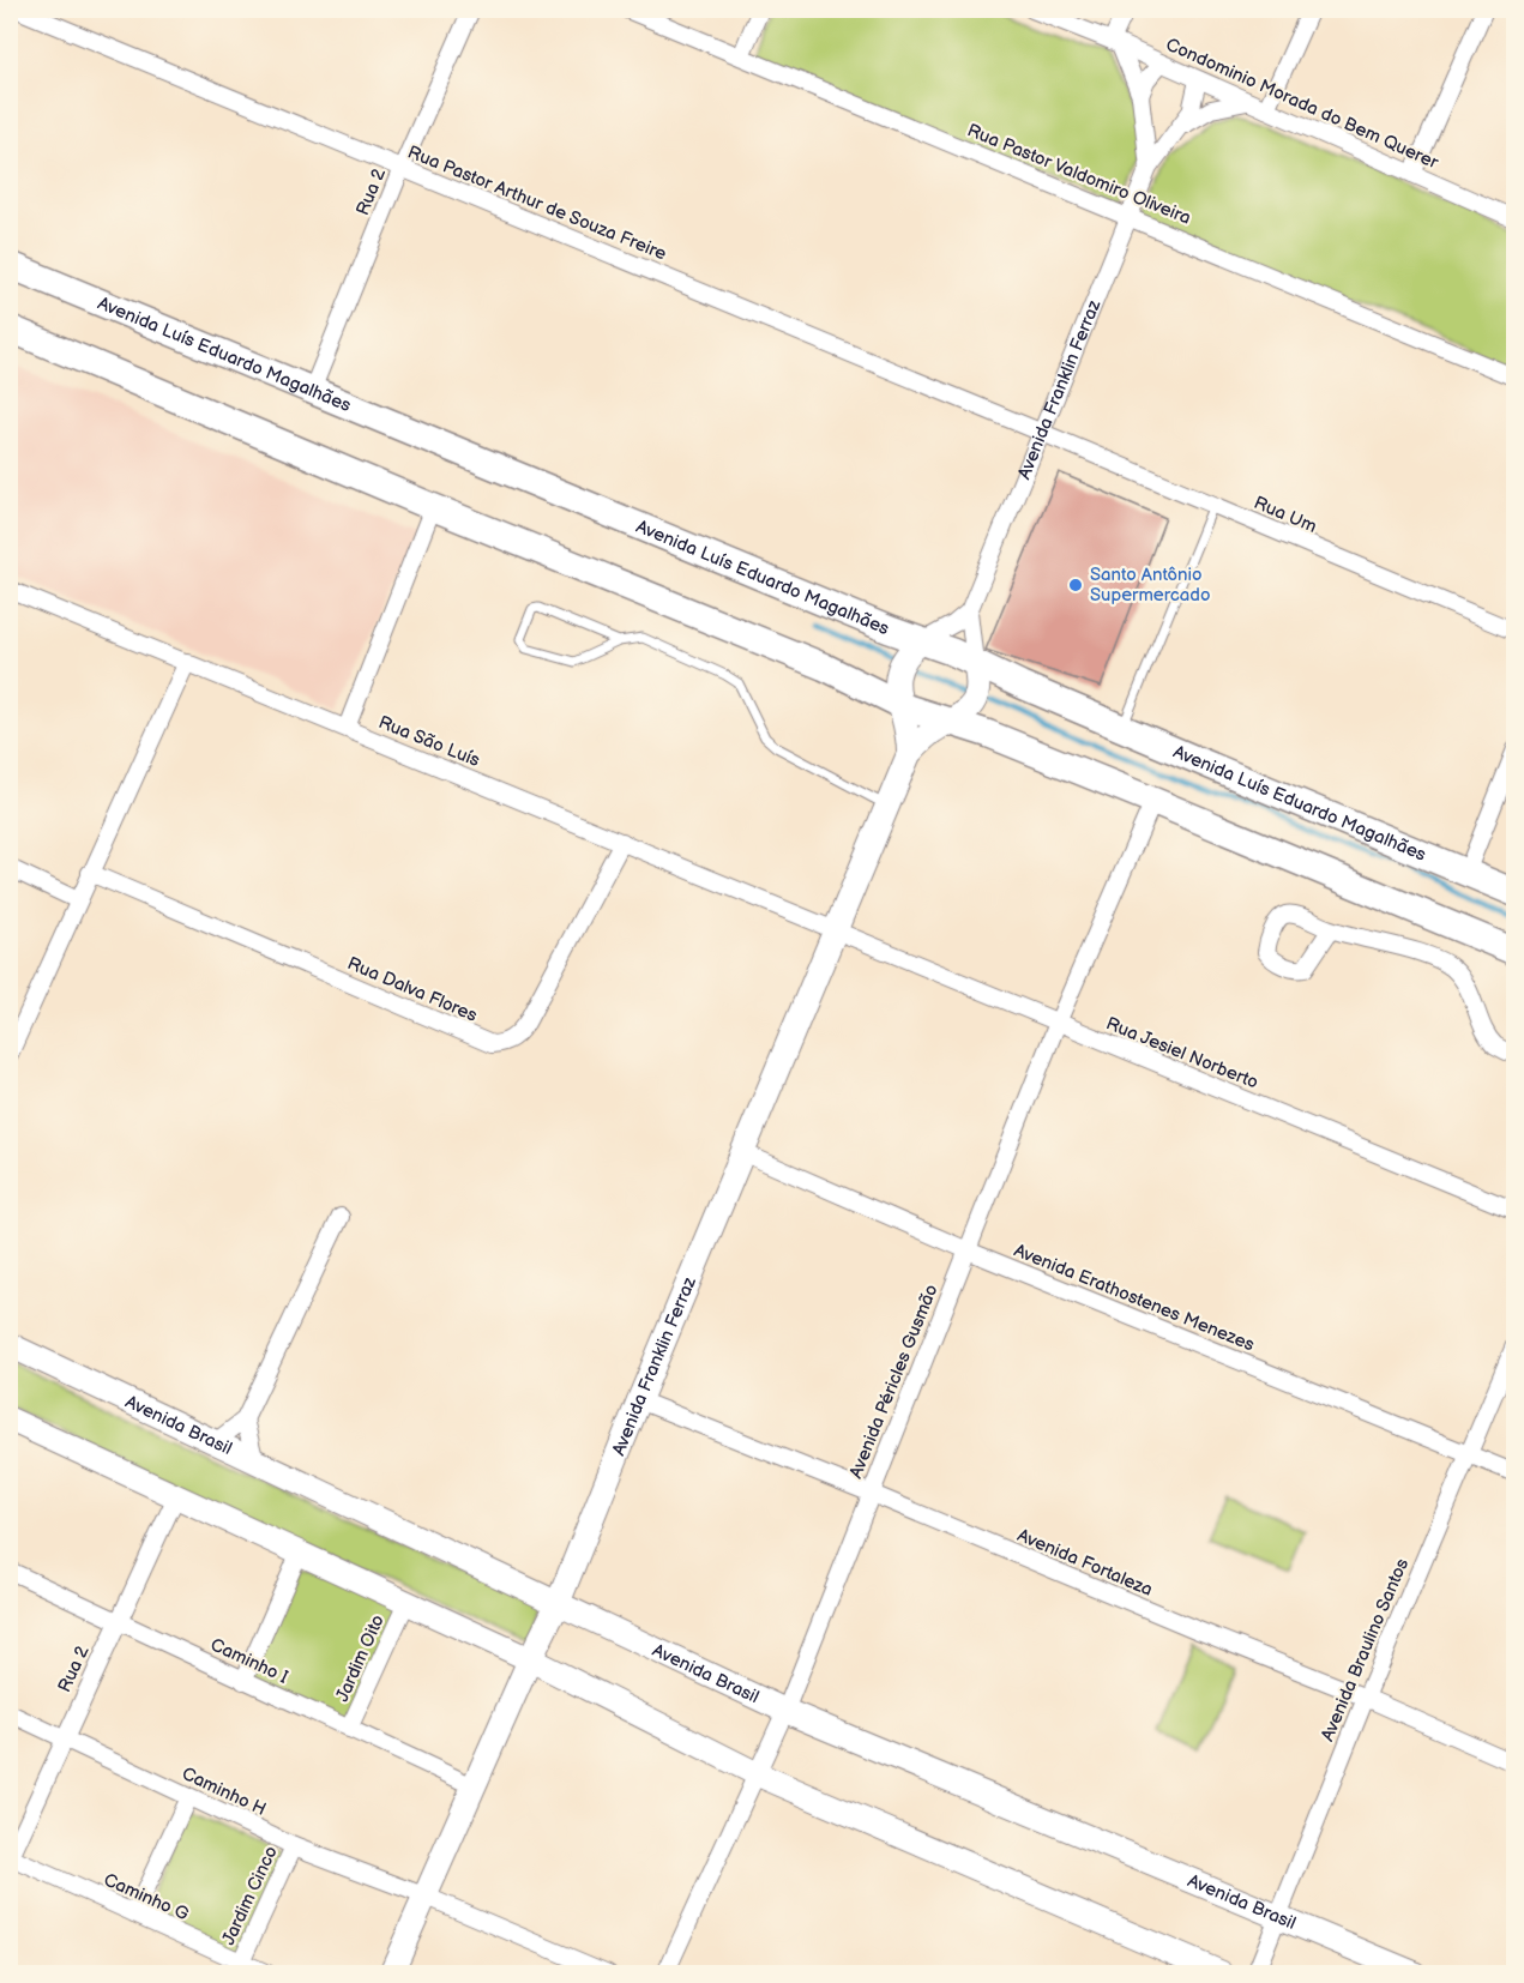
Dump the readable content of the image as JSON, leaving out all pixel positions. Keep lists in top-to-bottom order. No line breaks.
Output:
{"streets":{"main road":["Avenida Luís Eduardo Magalhães","Avenida Franklin Ferraz","Avenida Brasil"],"street":["Condominio Morada do Bem Querer","Rua Pastor Valdomiro Oliveira","Rua 2","Rua Pastor Arthur de Souza Freire","Rua Um","Rua São Luís","Rua Dalva Flores","Rua Jesiel Norberto","Avenida Erathostenes Menezes","Avenida Péricles Gusmão","Avenida Fortaleza","Avenida Braulino Santos","Jardim Oito","Caminho I","Caminho H","Jardim Cinco","Caminho G"]},"crossings":[["Condominio Morada do Bem Querer","Avenida Franklin Ferraz"],["Rua Pastor Valdomiro Oliveira","Avenida Franklin Ferraz"],["Rua 2","Rua Pastor Arthur de Souza Freire"],["Rua 2","Avenida Luís Eduardo Magalhães"],["Rua 2","Caminho I"],["Rua 2","Caminho H"],["Rua 2","Caminho G"],["Rua Pastor Arthur de Souza Freire","Avenida Franklin Ferraz"],["Rua Pastor Arthur de Souza Freire","Rua Um"],["Avenida Franklin Ferraz","Rua Um"],["Avenida Franklin Ferraz","Rua São Luís"],["Avenida Franklin Ferraz","Rua Jesiel Norberto"],["Avenida Franklin Ferraz","Avenida Erathostenes Menezes"],["Avenida Franklin Ferraz","Avenida Brasil"],["Avenida Franklin Ferraz","Avenida Fortaleza"],["Avenida Franklin Ferraz","Caminho I"],["Avenida Franklin Ferraz","Caminho H"],["Rua São Luís","Rua Dalva Flores"],["Rua São Luís","Rua Jesiel Norberto"],["Rua Jesiel Norberto","Avenida Péricles Gusmão"],["Avenida Erathostenes Menezes","Avenida Péricles Gusmão"],["Avenida Erathostenes Menezes","Avenida Braulino Santos"],["Avenida Péricles Gusmão","Avenida Brasil"],["Avenida Péricles Gusmão","Avenida Fortaleza"],["Avenida Brasil","Avenida Braulino Santos"],["Avenida Fortaleza","Avenida Braulino Santos"],["Jardim Oito","Caminho I"],["Caminho H","Jardim Cinco"],["Jardim Cinco","Caminho G"]],"places":["Santo Antônio Supermercado"]}
